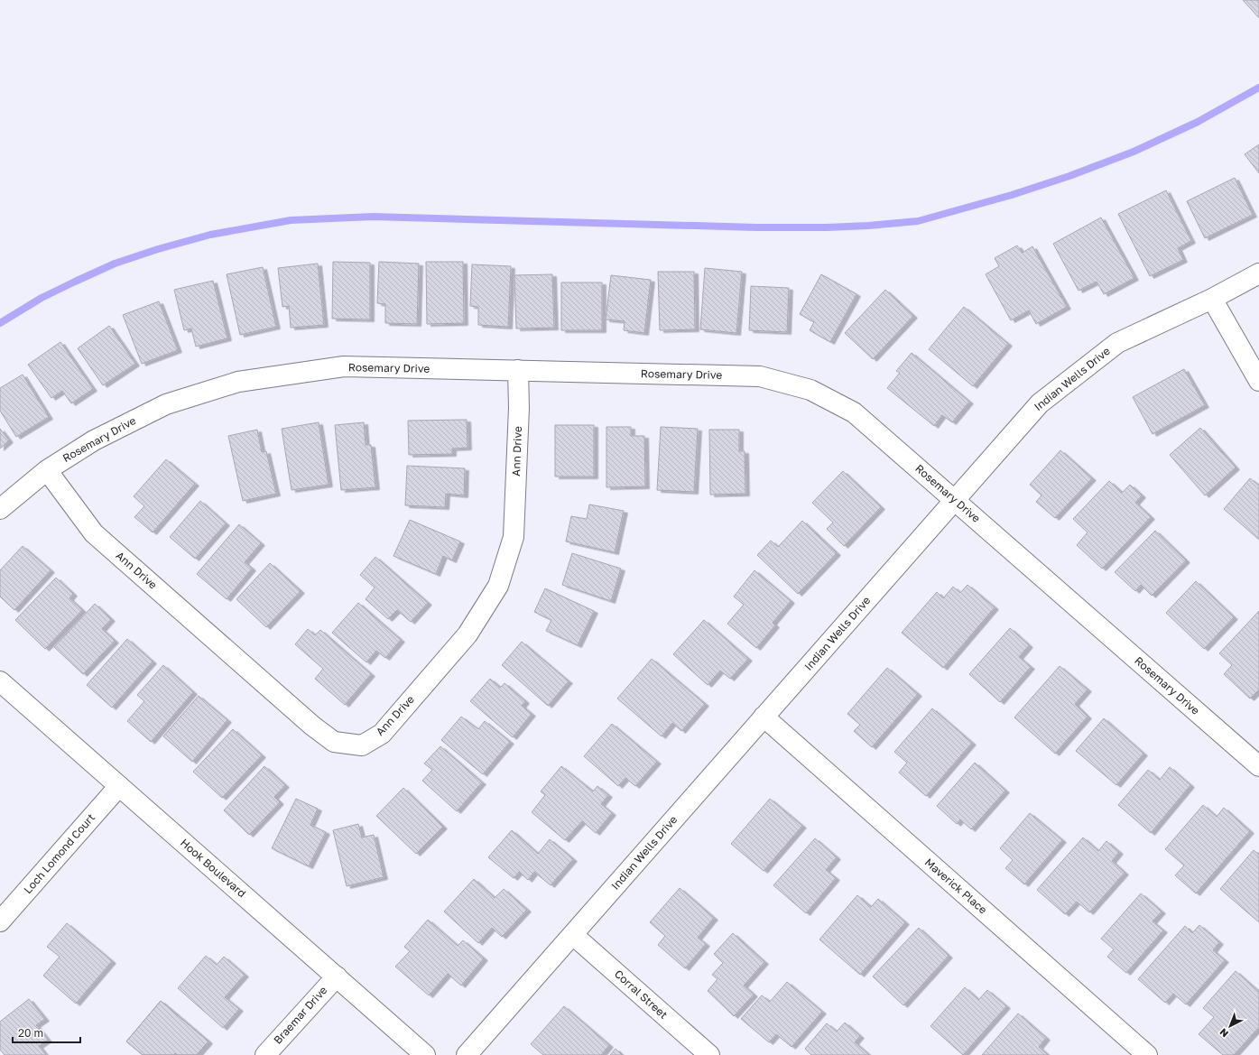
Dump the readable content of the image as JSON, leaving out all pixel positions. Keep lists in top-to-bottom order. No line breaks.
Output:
{"streets":{"street":["Rosemary Drive","Indian Wells Drive","Ann Drive","Loch Lomond Court","Hook Boulevard","Maverick Place","Corral Street","Braemar Drive"]},"crossings":[["Rosemary Drive","Indian Wells Drive"],["Rosemary Drive","Ann Drive"],["Indian Wells Drive","Maverick Place"],["Indian Wells Drive","Corral Street"],["Loch Lomond Court","Hook Boulevard"],["Hook Boulevard","Braemar Drive"]],"scale_bar":"20 m","north":"bottom left"}
